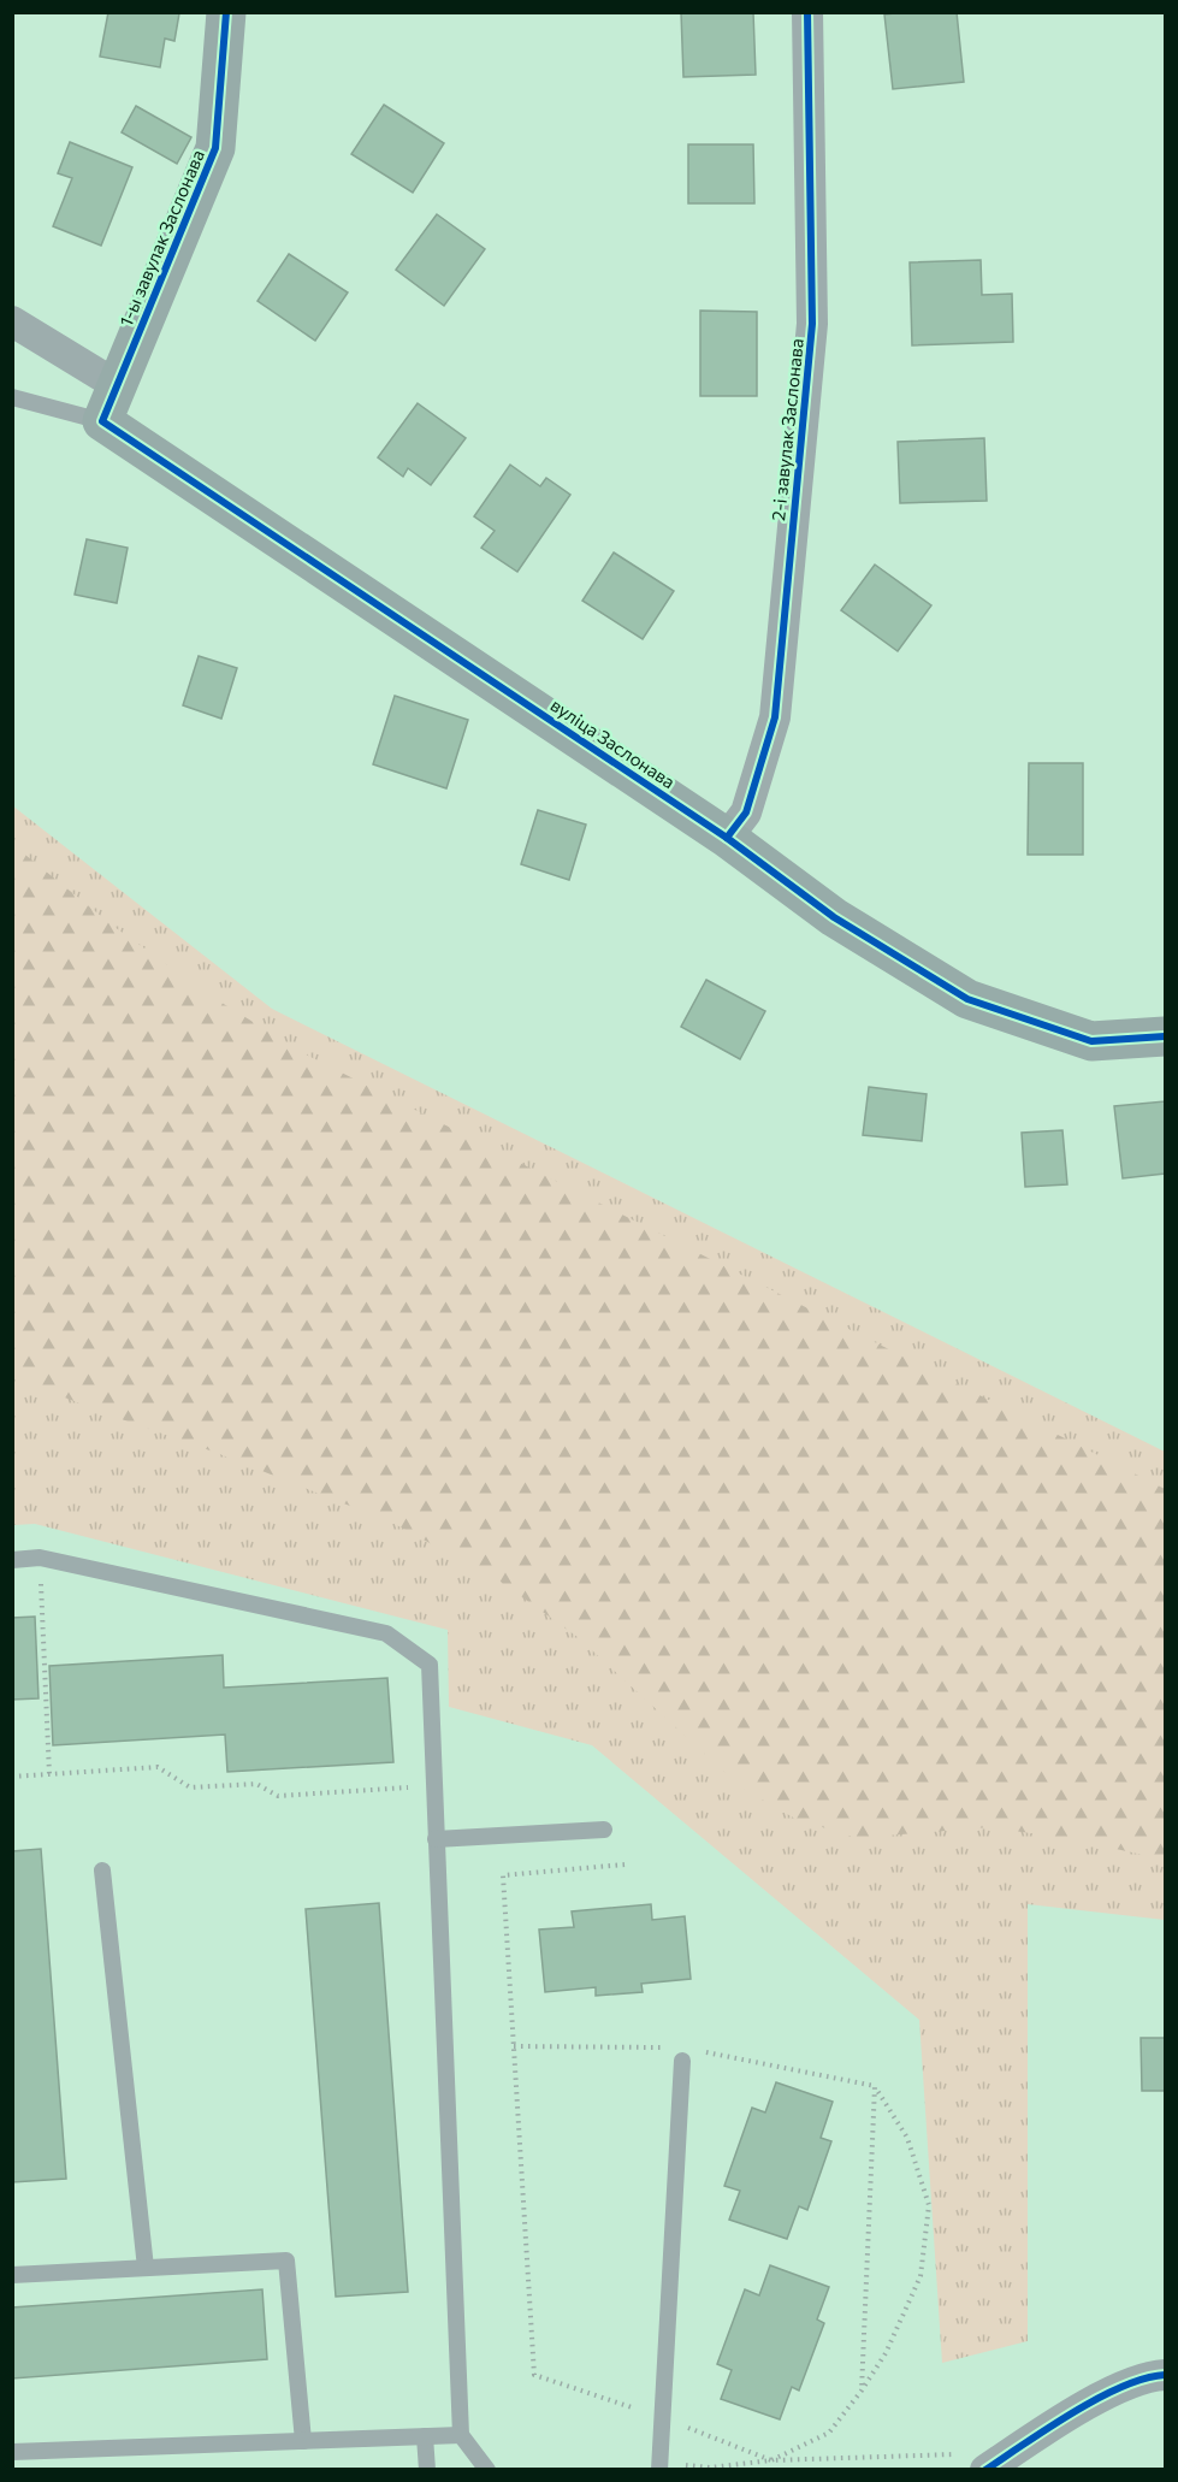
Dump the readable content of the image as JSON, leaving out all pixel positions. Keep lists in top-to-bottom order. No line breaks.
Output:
{"streets":{"street":["1-ы завулак Заслонава","2-і завулак Заслонава","вуліца Заслонава"]},"crossings":[["2-і завулак Заслонава","вуліца Заслонава"]]}
